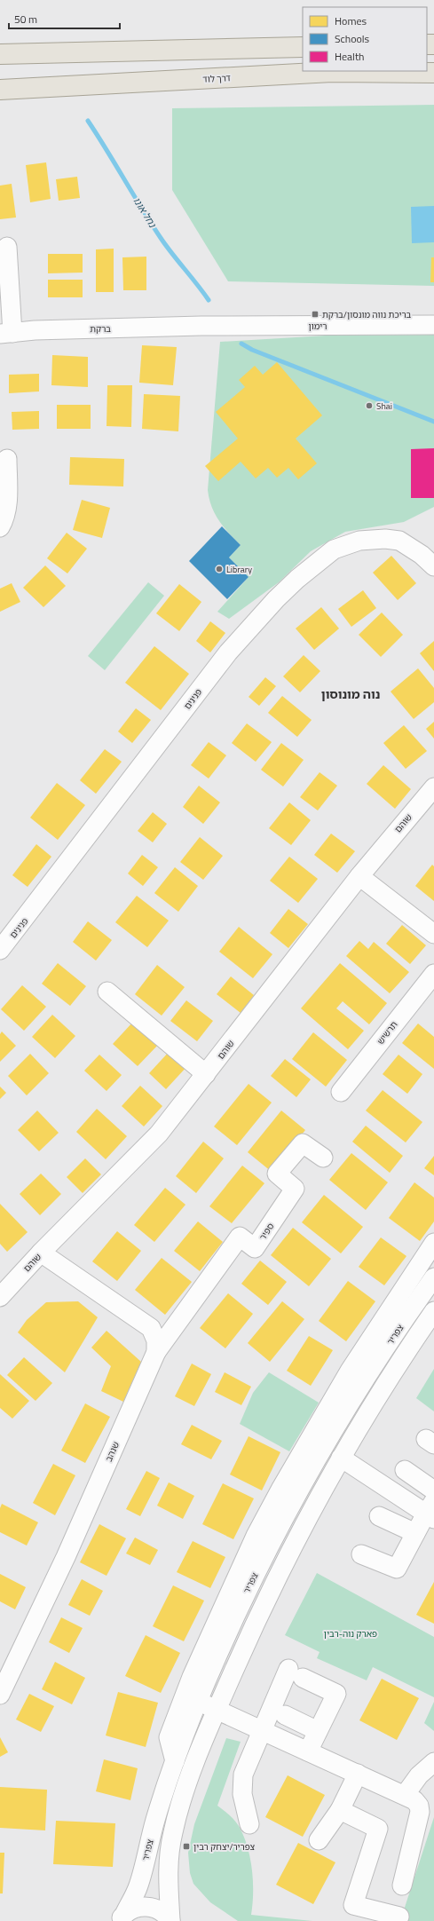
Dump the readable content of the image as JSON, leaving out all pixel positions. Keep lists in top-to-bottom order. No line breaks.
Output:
{"streets":{"main road":["דרך לוד"],"street":["רימון","ברקת","פנינים","שוהם","תרשיש","ספיר","צפריר","שנהב"]},"crossings":[["רימון","ברקת"],["ספיר","שנהב"]],"districts":["נוה מונוסון"],"water":["נחל אונו"],"parks":["פארק נוה-רבין"],"places":{"transit":["בריכת נווה מונסון/ברקת","צפריר/יצחק רבין"],"other":["Shai","Library"]},"legend":["Homes","Schools","Health"],"scale_bar":"50 m"}
